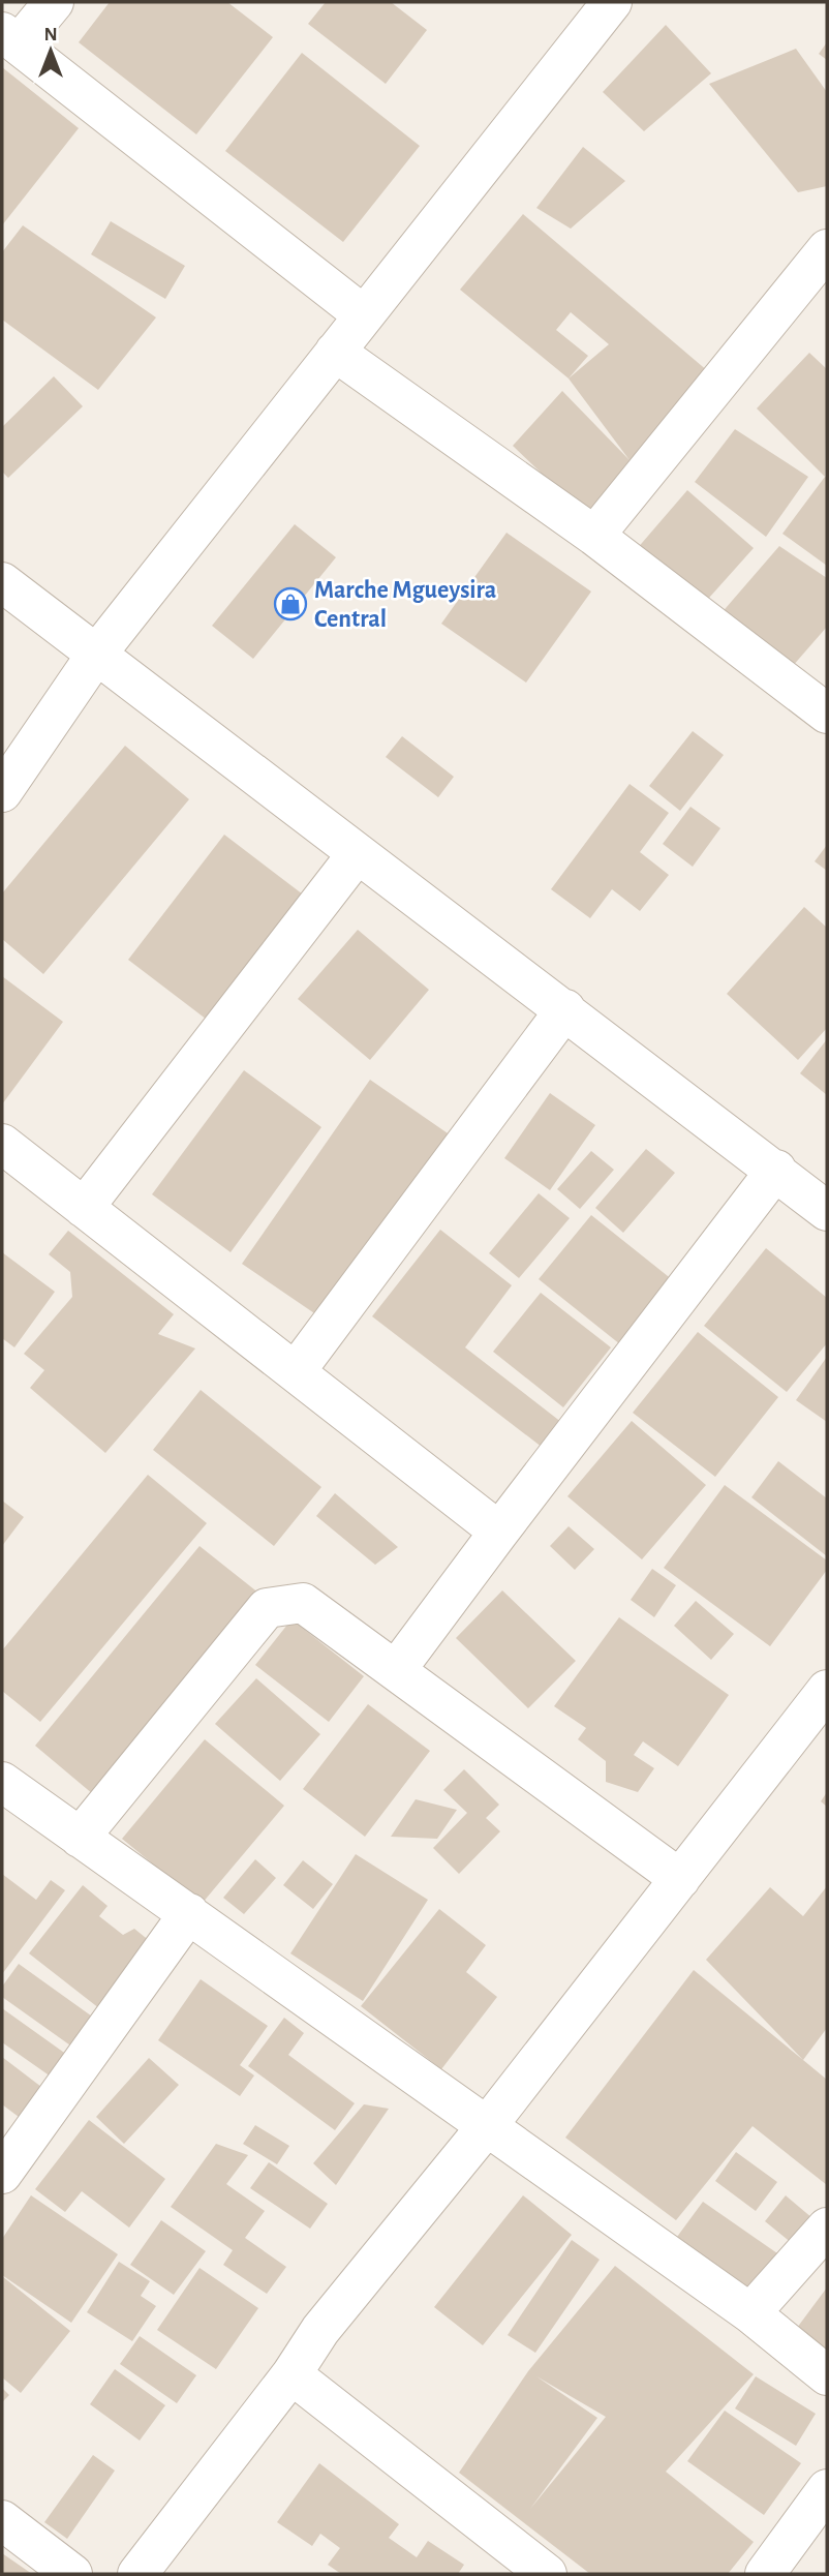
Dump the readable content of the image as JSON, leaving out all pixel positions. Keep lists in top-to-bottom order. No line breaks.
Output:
{"places":{"shop":["Marche Mgueysira Central"]},"north":"top"}
